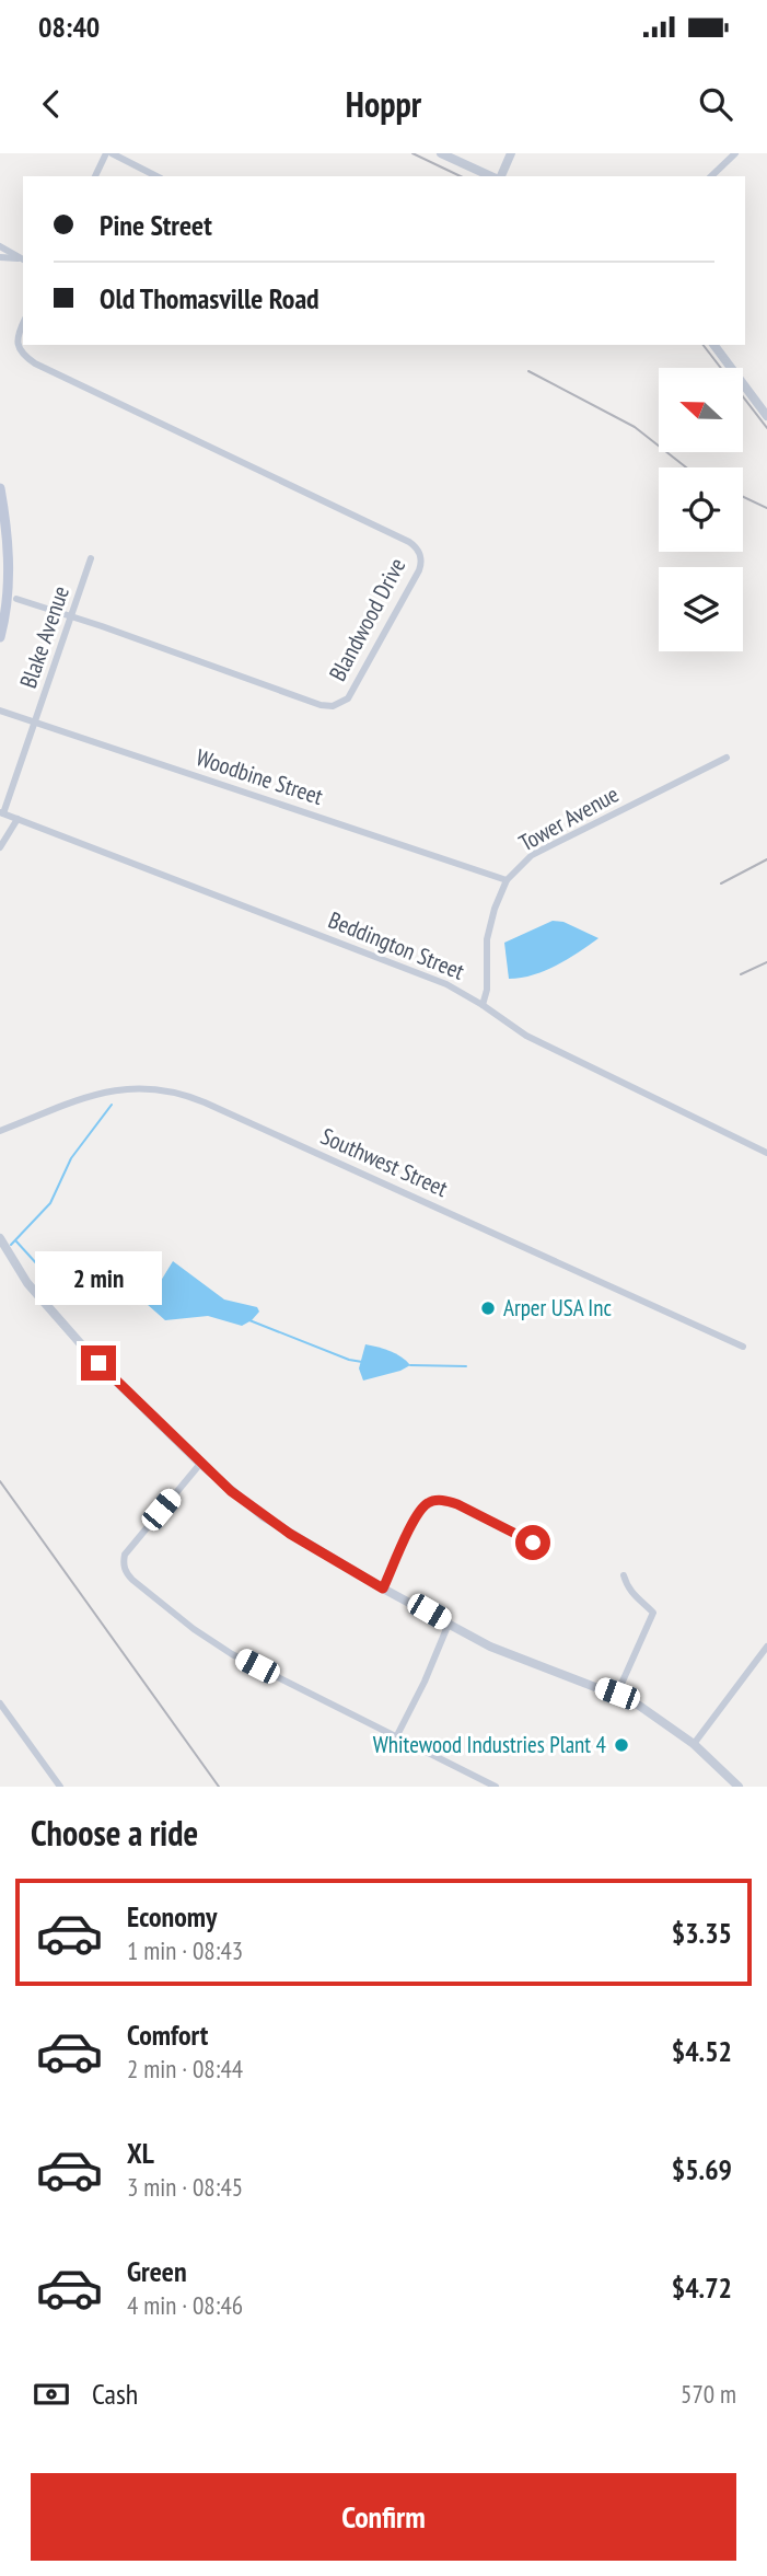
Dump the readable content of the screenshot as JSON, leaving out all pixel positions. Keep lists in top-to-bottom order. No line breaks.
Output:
{"streets":{"street":["Blandwood Drive","Blake Avenue","Woodbine Street","Tower Avenue","Beddington Street","Southwest Street"]},"crossings":[["Blandwood Drive","Blake Avenue"],["Blake Avenue","Woodbine Street"],["Blake Avenue","Beddington Street"],["Woodbine Street","Tower Avenue"],["Tower Avenue","Beddington Street"]],"places":["Arper USA Inc","Whitewood Industries Plant 4"],"north":"left","page":{"status":"08:40","header":"Hoppr","banner":["Pine Street","Old Thomasville Road"],"bubble":"2 min","heading":"Choose a ride","list":[{"name":"Economy","note":"1 min · 08:43","value":"$3.35"},{"name":"Comfort","note":"2 min · 08:44","value":"$4.52"},{"name":"XL","note":"3 min · 08:45","value":"$5.69"},{"name":"Green","note":"4 min · 08:46","value":"$4.72"}],"pay":["Cash","570 m"],"buttons":"Confirm"}}
